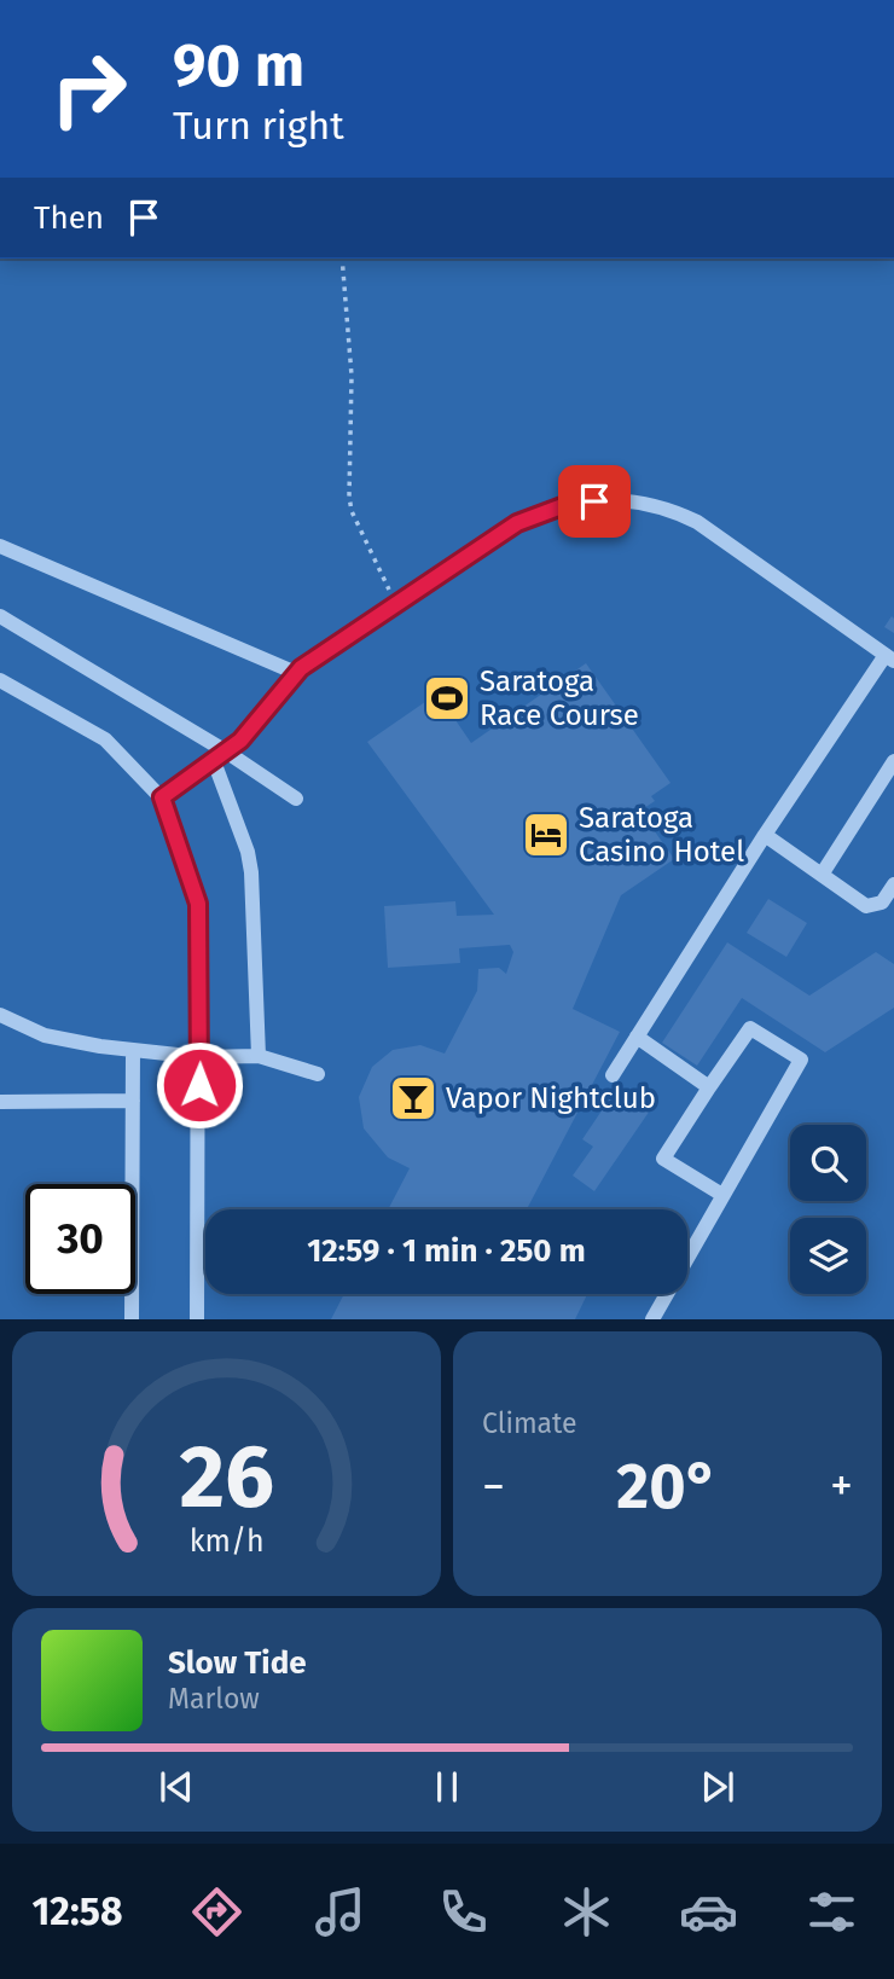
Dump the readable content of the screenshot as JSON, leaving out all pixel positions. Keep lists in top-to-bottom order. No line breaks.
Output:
{"places":{"sports":["Saratoga Race Course"],"hotel":["Saratoga Casino Hotel"],"bar":["Vapor Nightclub"]},"page":{"turn":["90 m","Turn right"],"then":"Then","limit":"30","trip":"12:59 · 1 min · 250 m","tile":"Climate","heat":["−","20°","+"],"song":["Slow Tide","Marlow"],"tabs":"12:58","gauge":["26","km/h"]}}
